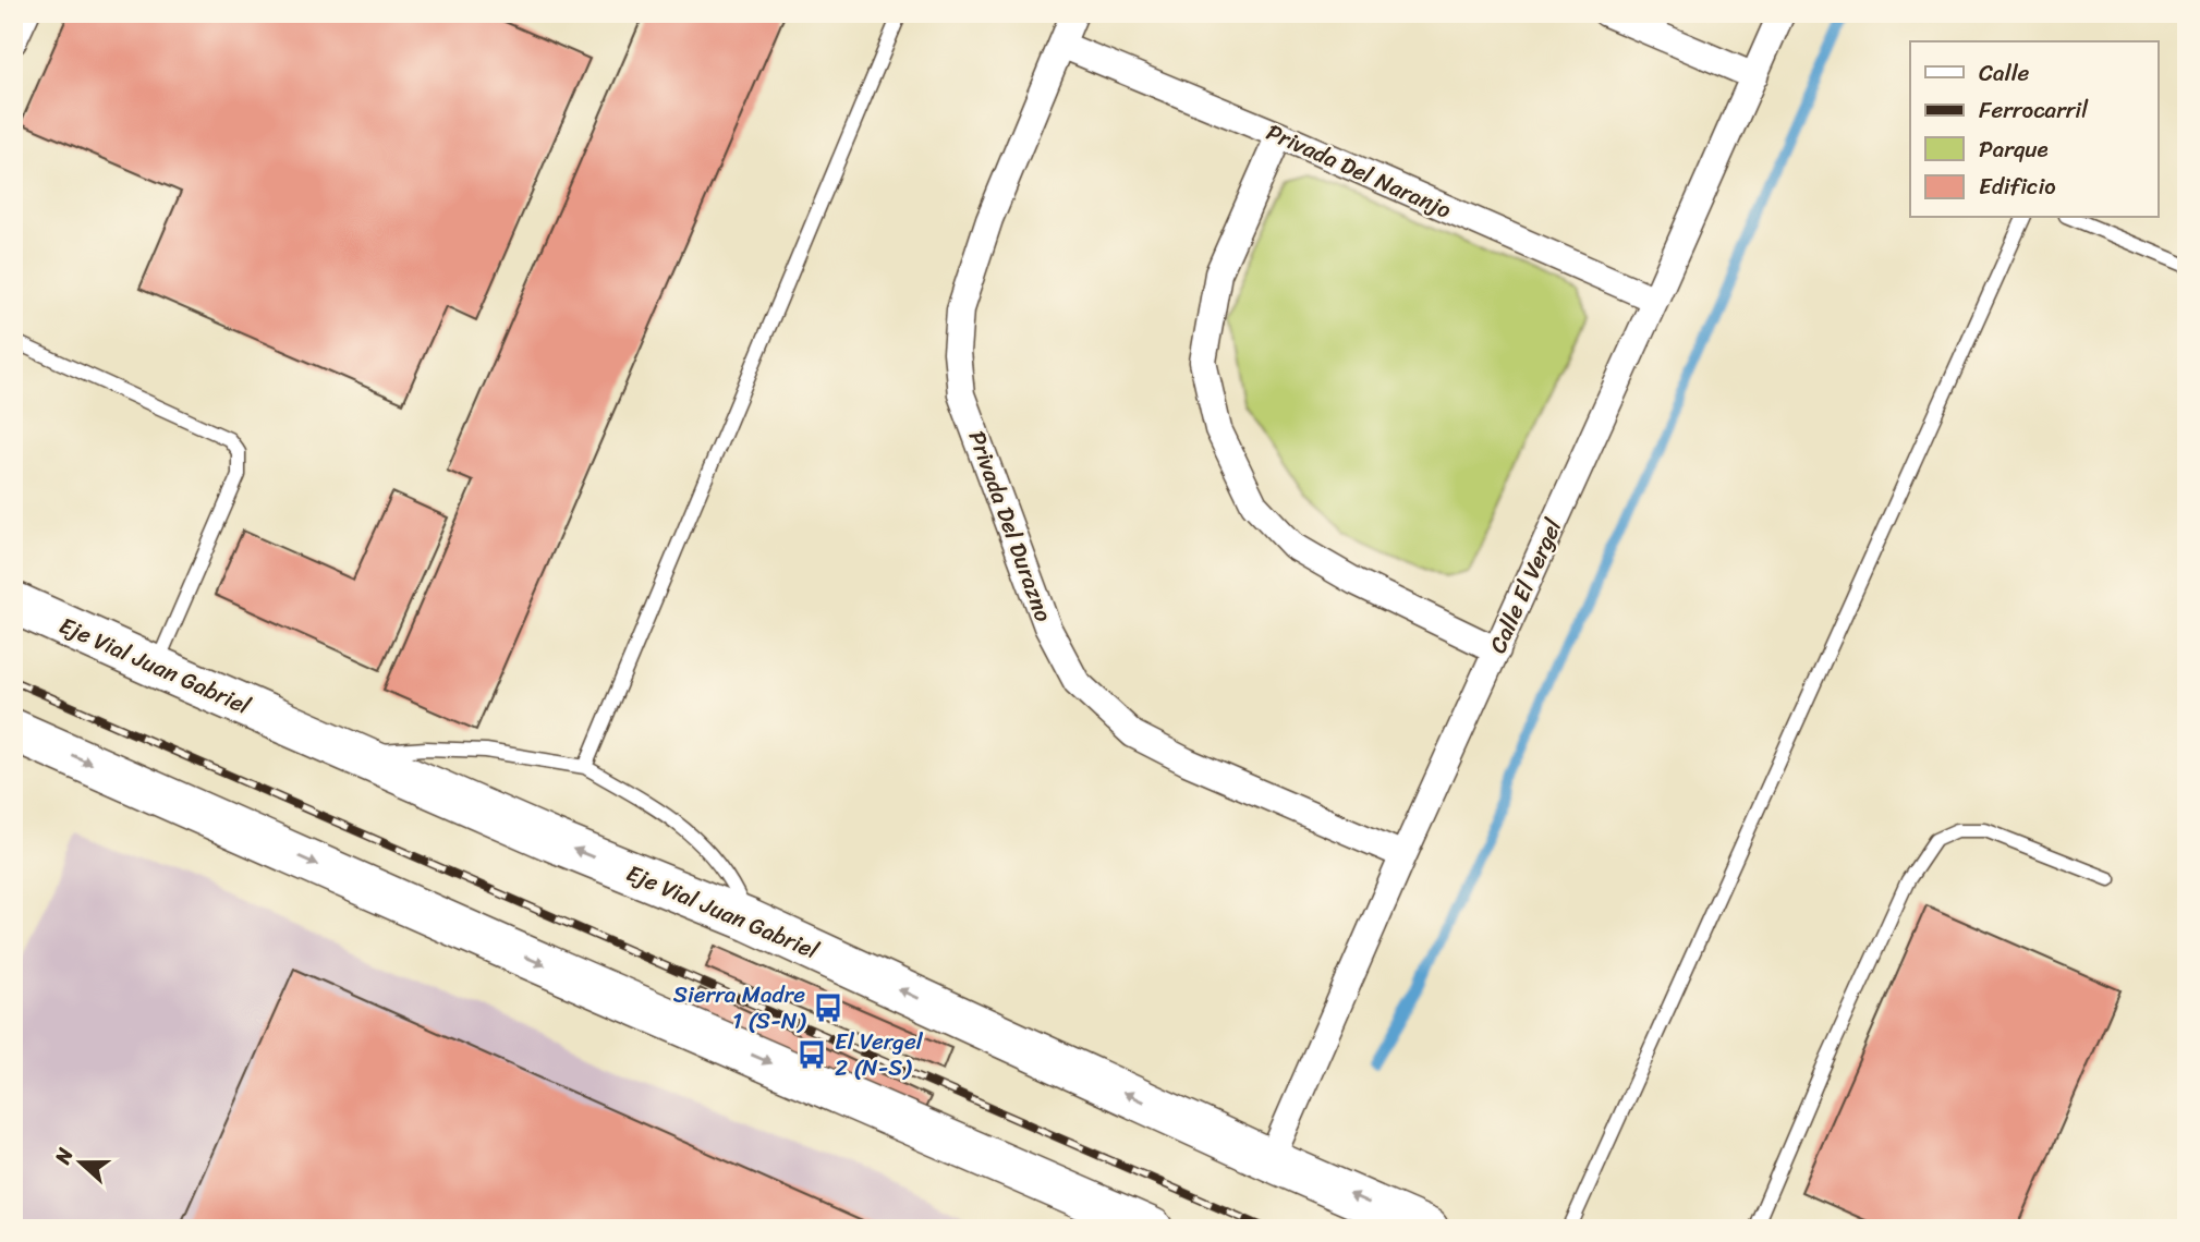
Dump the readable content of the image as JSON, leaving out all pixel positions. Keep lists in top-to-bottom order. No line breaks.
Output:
{"streets":{"main road":["Eje Vial Juan Gabriel"],"street":["Privada Del Naranjo","Privada Del Durazno","Calle El Vergel"]},"crossings":[["Privada Del Naranjo","Privada Del Durazno"],["Privada Del Naranjo","Calle El Vergel"],["Privada Del Durazno","Calle El Vergel"],["Calle El Vergel","Eje Vial Juan Gabriel"]],"places":{"bus stop":["Sierra Madre 1 (S-N)","El Vergel 2 (N-S)"]},"legend":["Calle","Ferrocarril","Parque","Edificio"],"north":"left"}
